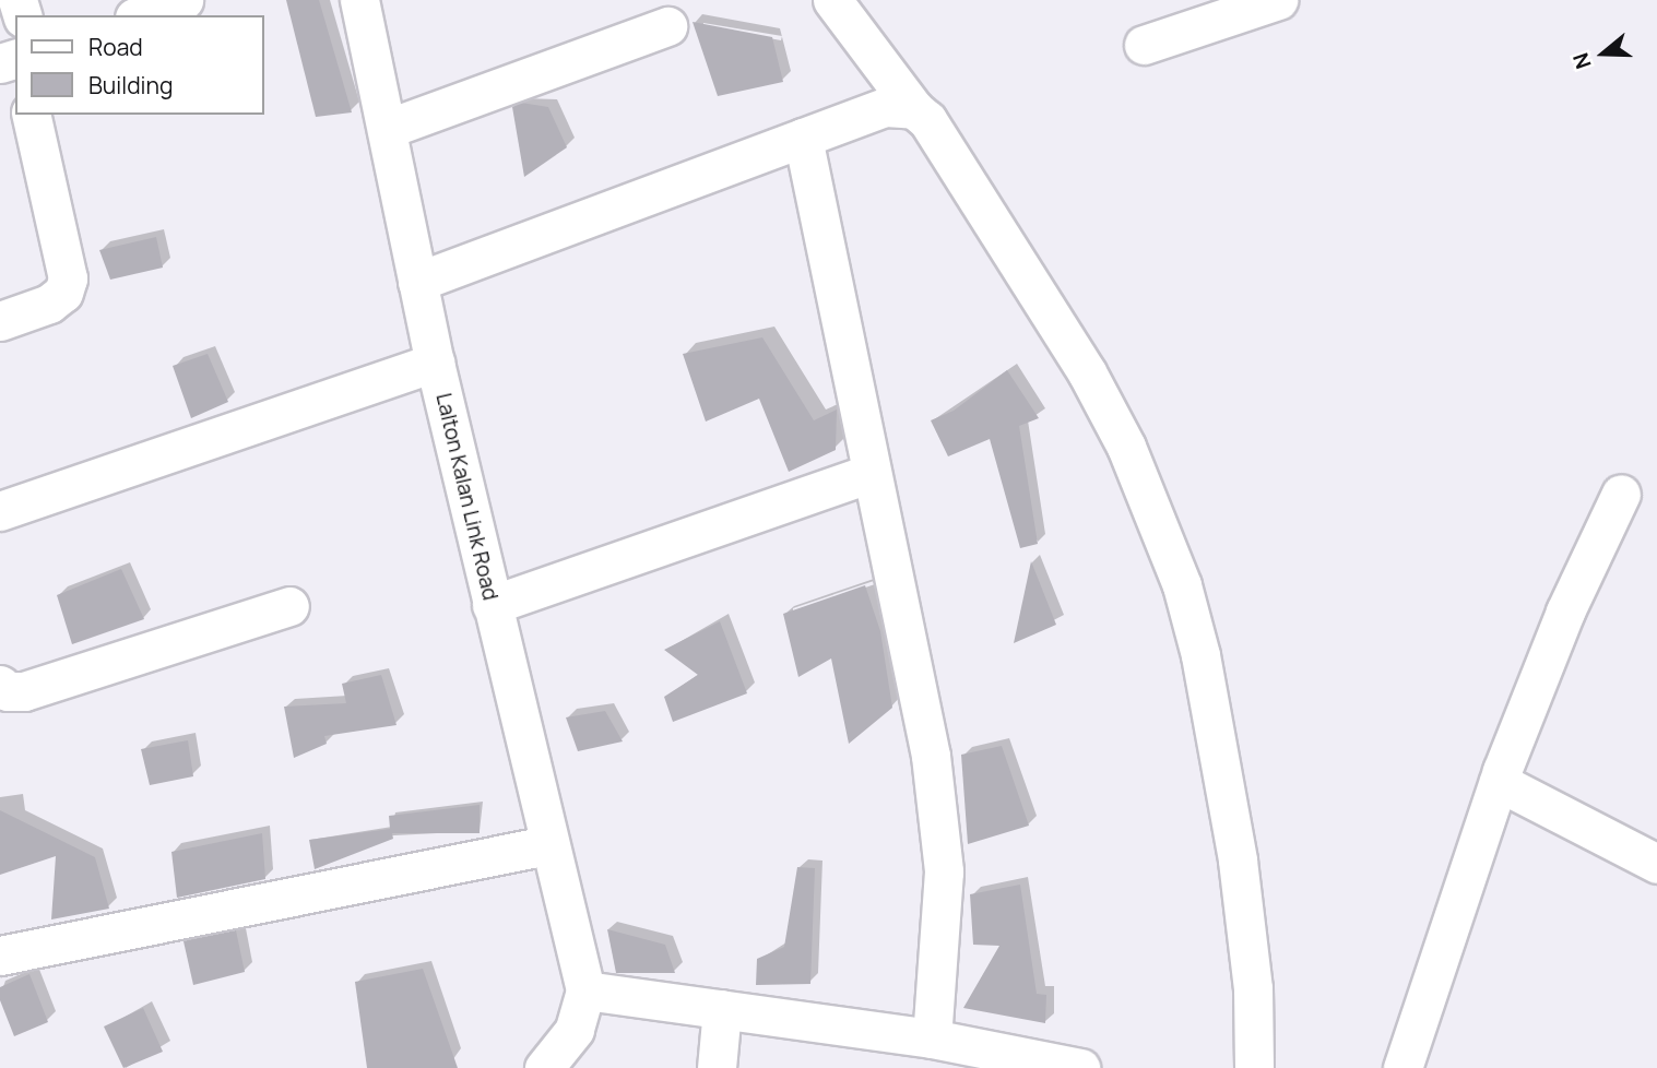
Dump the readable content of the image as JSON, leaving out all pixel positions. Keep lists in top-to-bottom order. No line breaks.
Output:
{"streets":{"street":["Lalton Kalan Link Road"]},"legend":["Road","Building"],"north":"left"}
